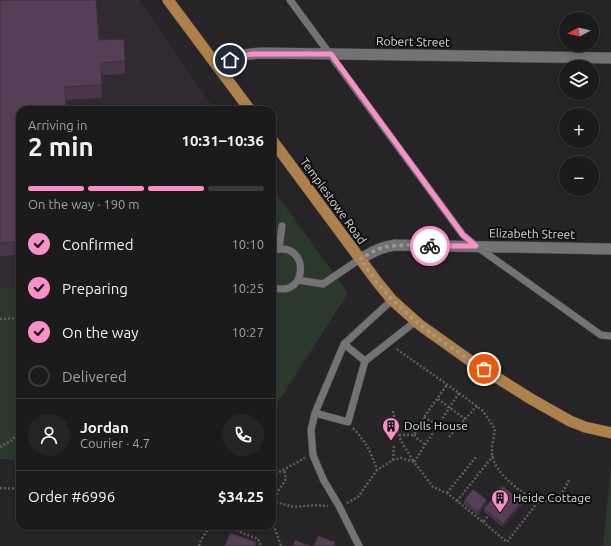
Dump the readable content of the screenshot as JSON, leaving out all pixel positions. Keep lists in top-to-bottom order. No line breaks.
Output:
{"streets":{"main road":["Templestowe Road"],"street":["Robert Street","Elizabeth Street"]},"crossings":[["Templestowe Road","Elizabeth Street"]],"places":{"building":["Dolls House","Heide Cottage"]},"north":"left","page":{"map_buttons":["+","−"],"heading":["2 min","Arriving in","10:31–10:36"],"panel":["Jordan","Courier · 4.7","Order #6996","$34.25"],"bar":"On the way · 190 m","list":[["Confirmed","10:10"],["Preparing","10:25"],["On the way","10:27"],"Delivered"]}}
